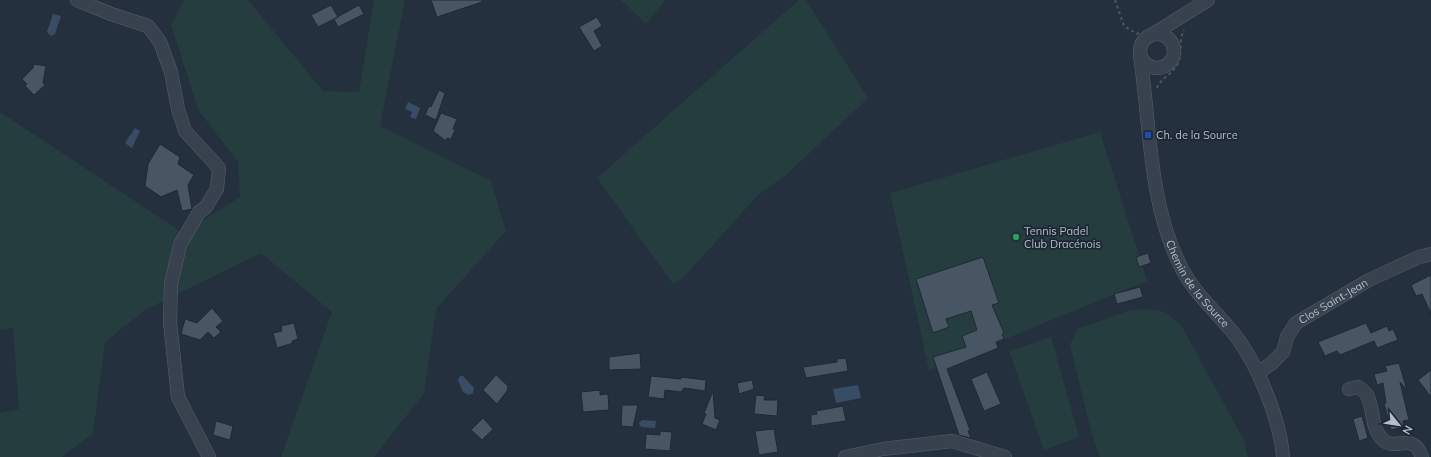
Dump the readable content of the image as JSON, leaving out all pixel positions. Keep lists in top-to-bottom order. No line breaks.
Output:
{"streets":{"street":["Chemin de la Source","Clos Saint-Jean"]},"crossings":[["Chemin de la Source","Clos Saint-Jean"]],"places":{"transit":["Ch. de la Source"],"other":["Tennis Padel Club Dracénois"]},"north":"bottom right"}
